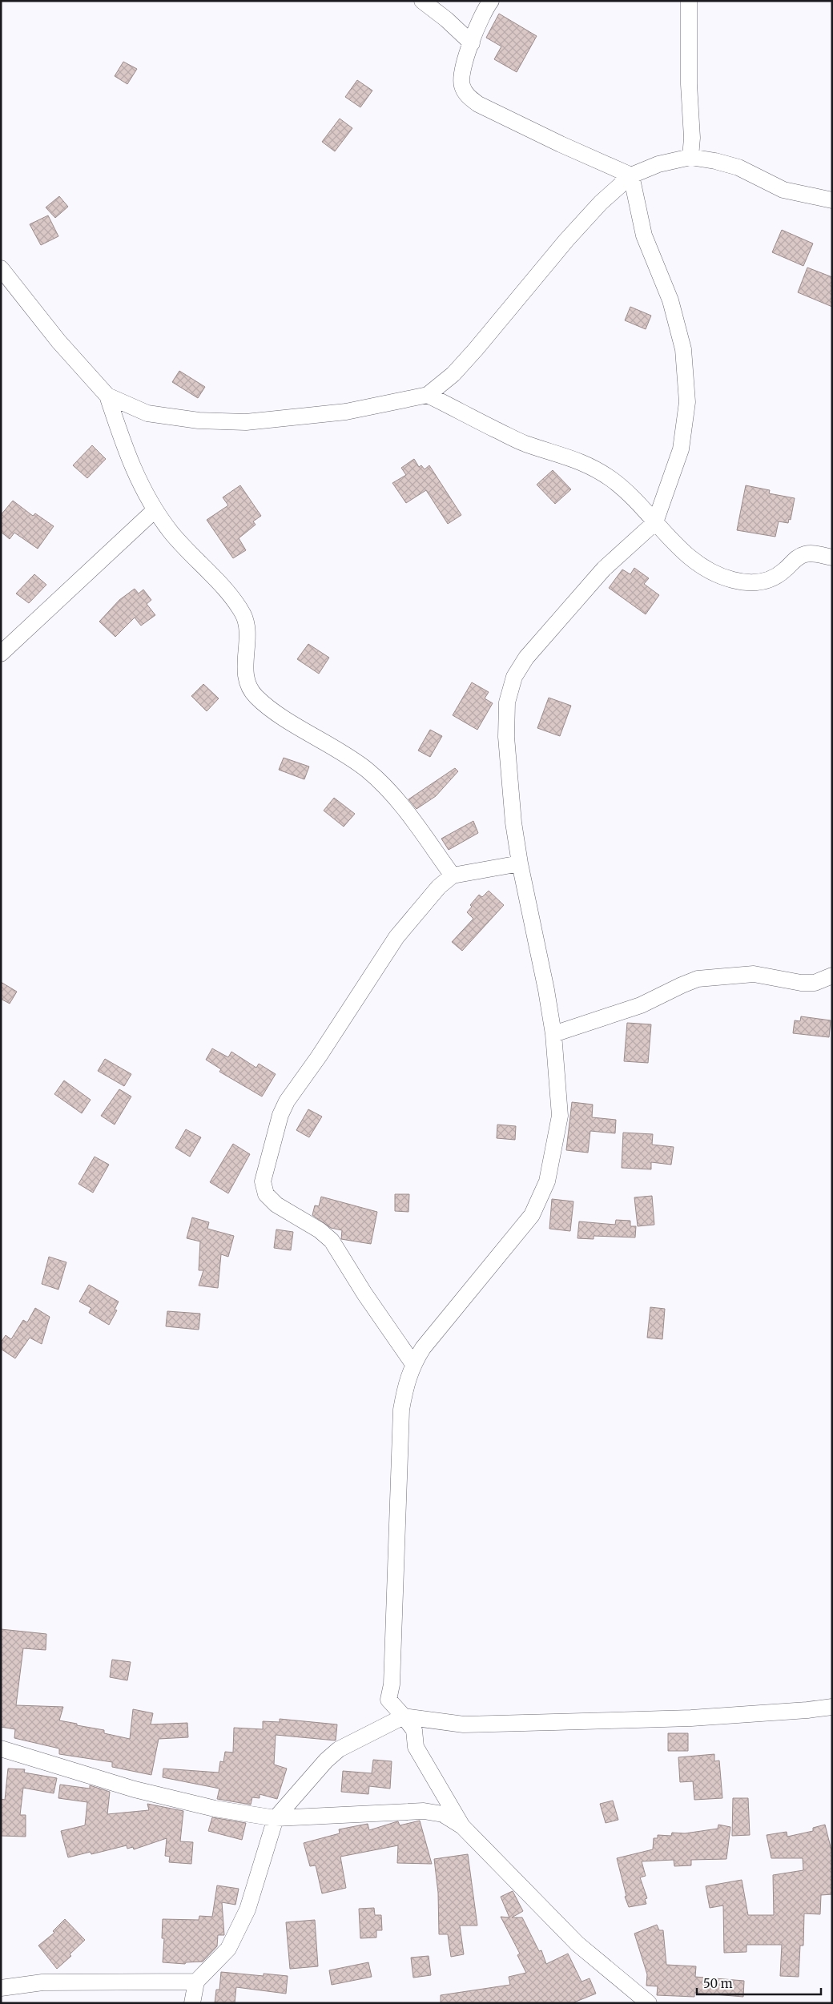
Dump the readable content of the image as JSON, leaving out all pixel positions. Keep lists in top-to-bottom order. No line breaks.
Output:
{"scale_bar":"50 m"}
